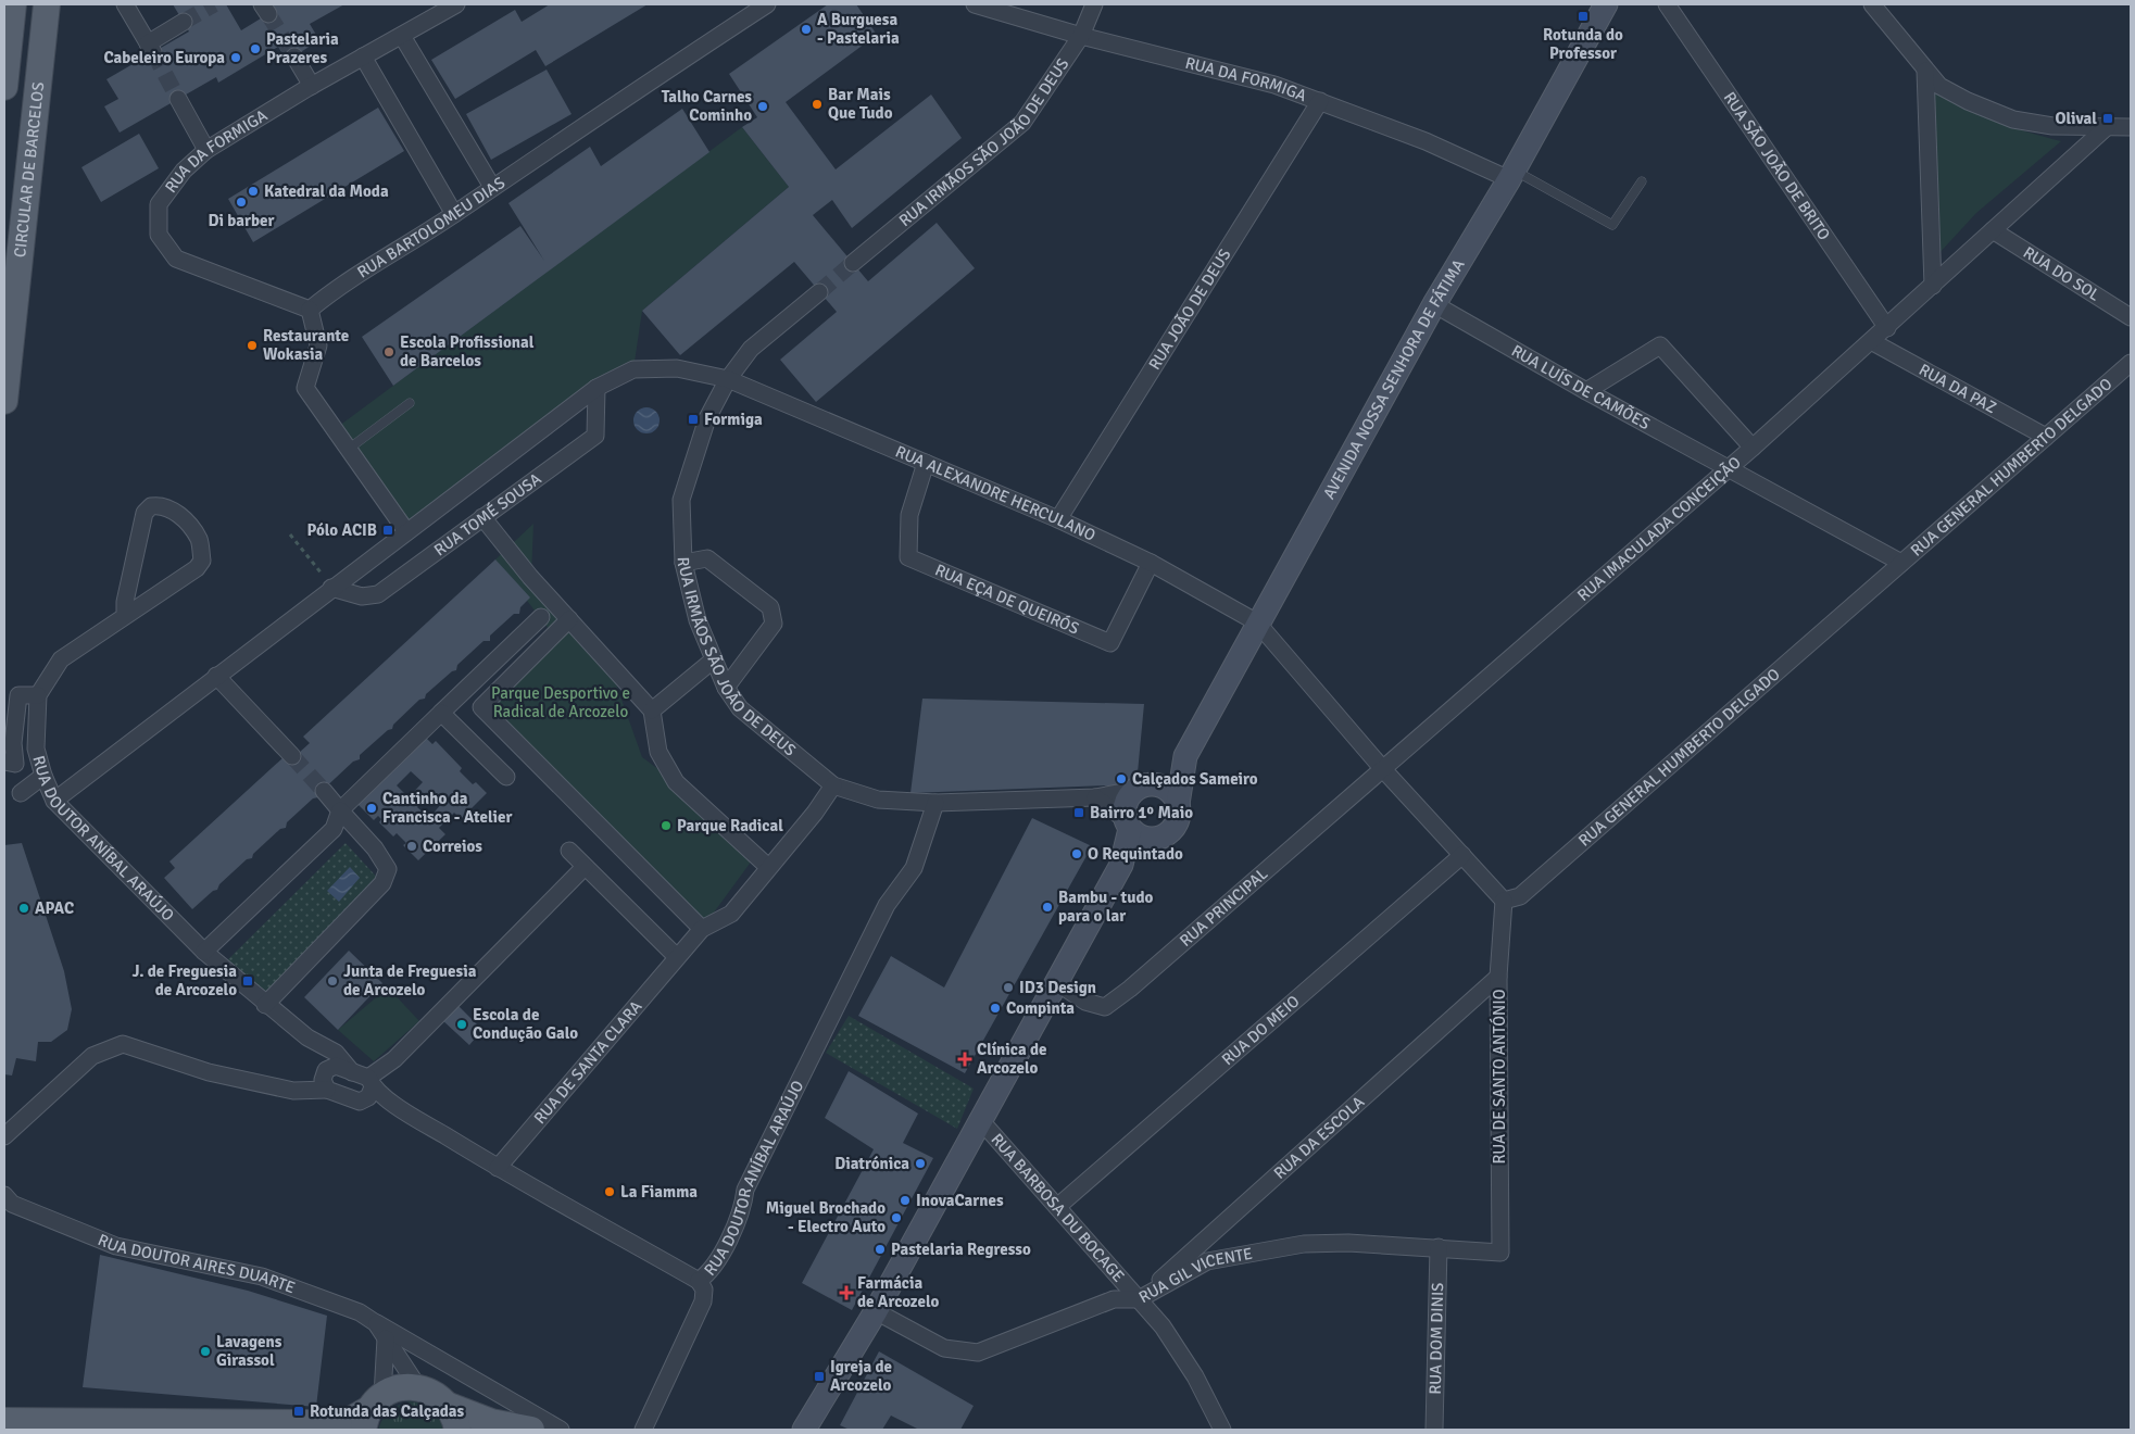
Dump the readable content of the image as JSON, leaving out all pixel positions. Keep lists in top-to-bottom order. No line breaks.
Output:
{"streets":{"main road":["CIRCULAR DE BARCELOS"],"street":["RUA DA FORMIGA","RUA IRMÃOS SÃO JOÃO DE DEUS","RUA SÃO JOÃO DE BRITO","RUA BARTOLOMEU DIAS","RUA DO SOL","RUA JOÃO DE DEUS","AVENIDA NOSSA SENHORA DE FÁTIMA","RUA LUÍS DE CAMÕES","RUA DA PAZ","RUA GENERAL HUMBERTO DELGADO","RUA ALEXANDRE HERCULANO","RUA TOMÉ SOUSA","RUA IMACULADA CONCEIÇÃO","RUA EÇA DE QUEIRÓS","RUA DOUTOR ANÍBAL ARAÚJO","RUA PRINCIPAL","RUA DO MEIO","RUA DE SANTA CLARA","RUA DE SANTO ANTÓNIO","RUA DA ESCOLA","RUA BARBOSA DU BOCAGE","RUA DOUTOR AIRES DUARTE","RUA GIL VICENTE","RUA DOM DINIS"]},"crossings":[["RUA DA FORMIGA","RUA IRMÃOS SÃO JOÃO DE DEUS"],["RUA DA FORMIGA","RUA BARTOLOMEU DIAS"],["RUA DA FORMIGA","RUA JOÃO DE DEUS"],["RUA DA FORMIGA","AVENIDA NOSSA SENHORA DE FÁTIMA"],["RUA IRMÃOS SÃO JOÃO DE DEUS","AVENIDA NOSSA SENHORA DE FÁTIMA"],["RUA IRMÃOS SÃO JOÃO DE DEUS","RUA ALEXANDRE HERCULANO"],["RUA IRMÃOS SÃO JOÃO DE DEUS","RUA TOMÉ SOUSA"],["RUA IRMÃOS SÃO JOÃO DE DEUS","RUA DOUTOR ANÍBAL ARAÚJO"],["RUA IRMÃOS SÃO JOÃO DE DEUS","RUA DE SANTA CLARA"],["RUA SÃO JOÃO DE BRITO","RUA IMACULADA CONCEIÇÃO"],["RUA DO SOL","RUA IMACULADA CONCEIÇÃO"],["RUA JOÃO DE DEUS","RUA ALEXANDRE HERCULANO"],["AVENIDA NOSSA SENHORA DE FÁTIMA","RUA LUÍS DE CAMÕES"],["AVENIDA NOSSA SENHORA DE FÁTIMA","RUA ALEXANDRE HERCULANO"],["RUA LUÍS DE CAMÕES","RUA GENERAL HUMBERTO DELGADO"],["RUA LUÍS DE CAMÕES","RUA IMACULADA CONCEIÇÃO"],["RUA DA PAZ","RUA GENERAL HUMBERTO DELGADO"],["RUA DA PAZ","RUA IMACULADA CONCEIÇÃO"],["RUA GENERAL HUMBERTO DELGADO","RUA DE SANTO ANTÓNIO"],["RUA ALEXANDRE HERCULANO","RUA TOMÉ SOUSA"],["RUA ALEXANDRE HERCULANO","RUA EÇA DE QUEIRÓS"],["RUA TOMÉ SOUSA","RUA DOUTOR ANÍBAL ARAÚJO"],["RUA IMACULADA CONCEIÇÃO","RUA PRINCIPAL"],["RUA DOUTOR ANÍBAL ARAÚJO","RUA DE SANTA CLARA"],["RUA DO MEIO","RUA BARBOSA DU BOCAGE"],["RUA DE SANTO ANTÓNIO","RUA DA ESCOLA"],["RUA DE SANTO ANTÓNIO","RUA GIL VICENTE"],["RUA DA ESCOLA","RUA BARBOSA DU BOCAGE"],["RUA DA ESCOLA","RUA GIL VICENTE"],["RUA BARBOSA DU BOCAGE","RUA GIL VICENTE"],["RUA GIL VICENTE","RUA DOM DINIS"]],"parks":["Parque Desportivo e Radical de Arcozelo"],"places":{"transit":["Rotunda do Professor","Olival","Formiga","Pólo ACIB","Bairro 1º Maio","J. de Freguesia de Arcozelo","Igreja de Arcozelo","Rotunda das Calçadas"],"other":["A Burguesa - Pastelaria","Pastelaria Prazeres","Cabeleiro Europa","Bar Mais Que Tudo","Talho Carnes Cominho","Katedral da Moda","Di barber","Restaurante Wokasia","Escola Profissional de Barcelos","Calçados Sameiro","Cantinho da Francisca - Atelier","Parque Radical","Correios","O Requintado","Bambu - tudo para o lar","APAC","Junta de Freguesia de Arcozelo","ID3 Design","Compinta","Escola de Condução Galo","Diatrónica","La Fiamma","InovaCarnes","Miguel Brochado - Electro Auto","Pastelaria Regresso","Lavagens Girassol"],"health":["Clínica de Arcozelo","Farmácia de Arcozelo"]}}
